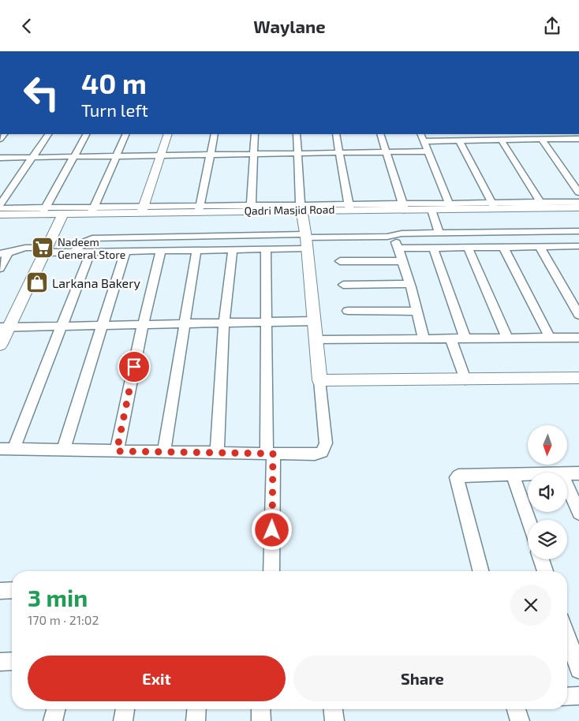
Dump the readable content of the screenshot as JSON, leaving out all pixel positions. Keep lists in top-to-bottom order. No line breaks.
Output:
{"streets":{"street":["Qadri Masjid Road"]},"places":{"supermarket":["Nadeem General Store"],"shop":["Larkana Bakery"]},"north":"bottom","page":{"header":"Waylane","turn":["40 m","Turn left"],"heading":["3 min","170 m · 21:02"],"buttons":["Exit","Share"]}}
